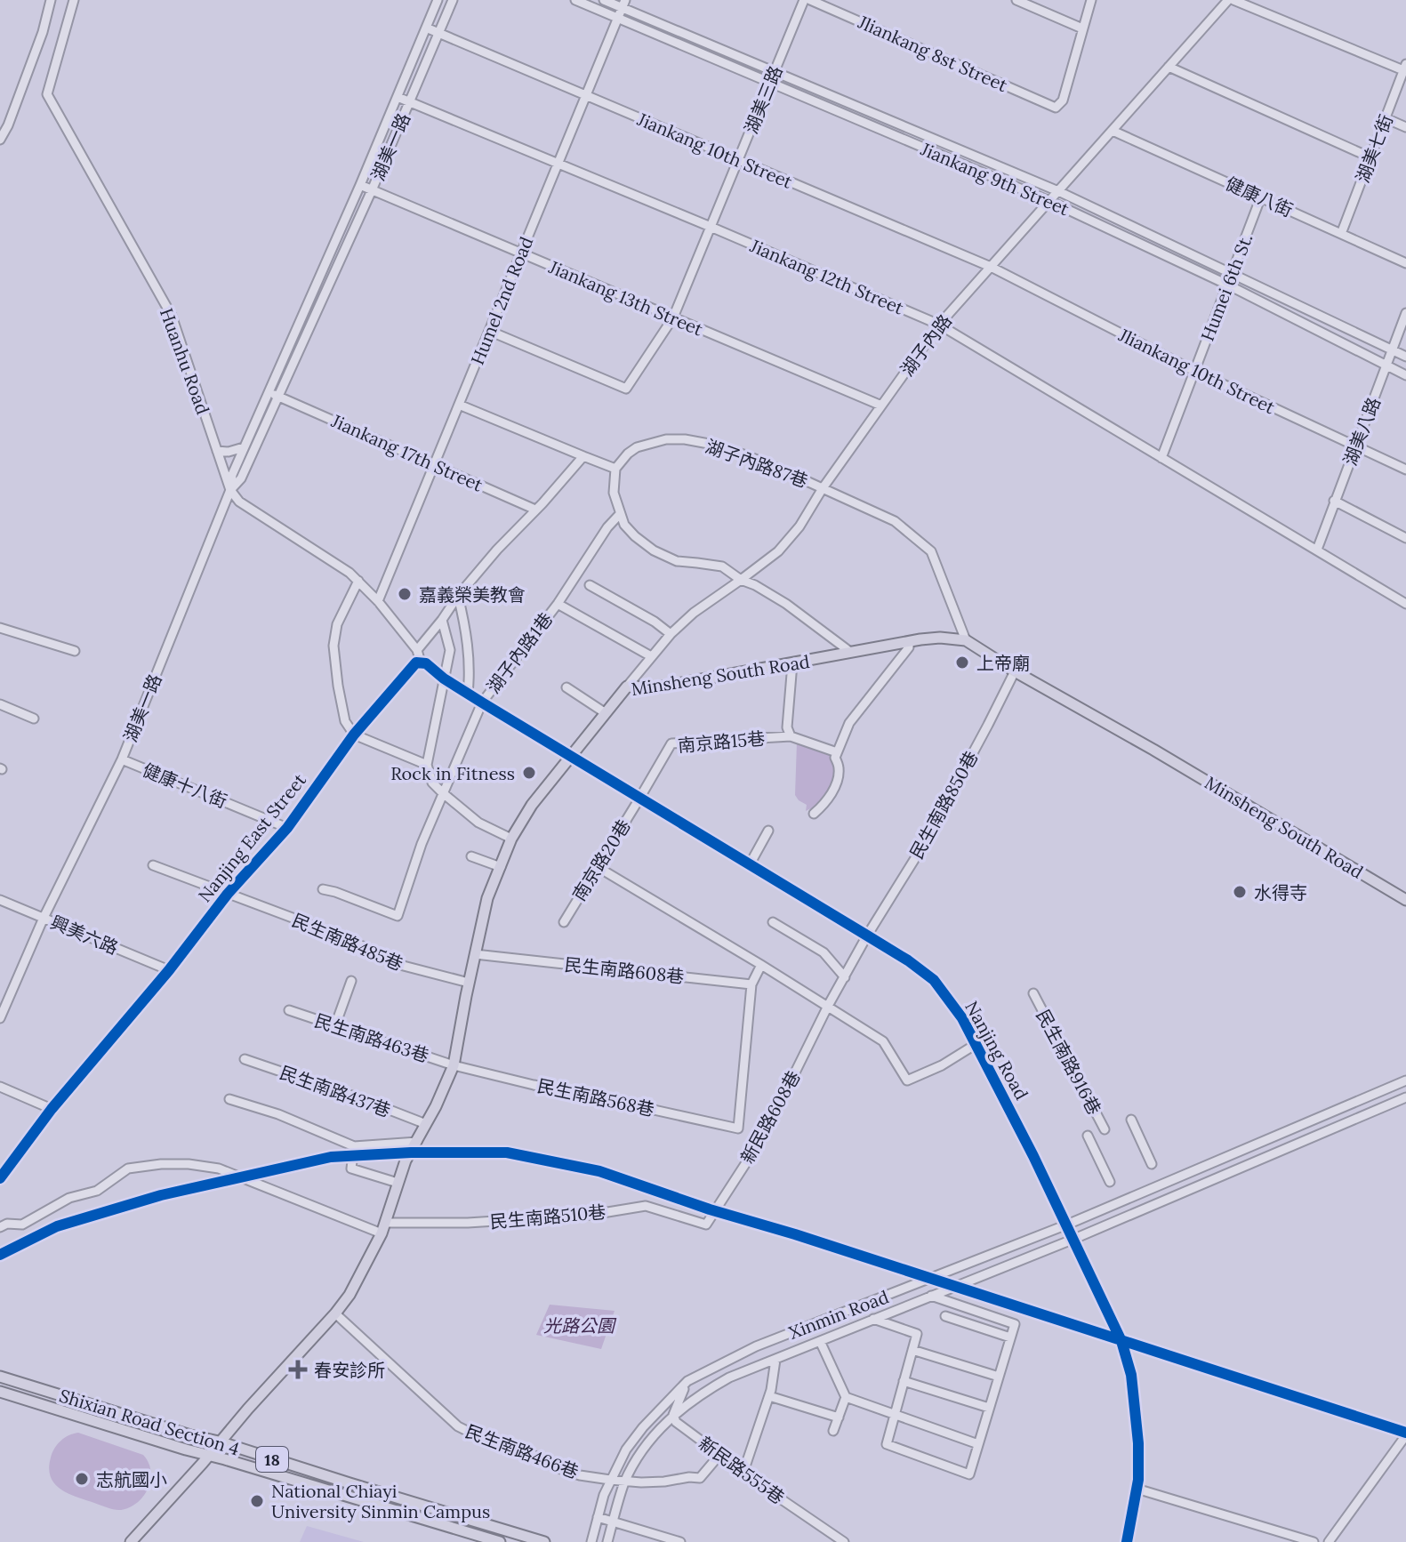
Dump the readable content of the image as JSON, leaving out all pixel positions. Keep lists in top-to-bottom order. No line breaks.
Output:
{"streets":{"main road":["Minsheng South Road","Shixian Road Section 4","18"],"street":["Jliankang 8st Street","湖美三路","湖美一路","湖美七街","Jiankang 10th Street","Jiankang 9th Street","健康八街","Jiankang 12th Street","Humei 6th St.","Jiankang 13th Street","Humel 2nd Road","湖子內路","Huanhu Road","Jliankang 10th Street","湖美八路","Jiankang 17th Street","湖子內路87巷","湖子內路1巷","南京路15巷","健康十八街","民生南路850巷","Nanjing East Street","南京路20巷","興美六路","民生南路485巷","民生南路608巷","民生南路463巷","Nanjing Road","民生南路916巷","民生南路437巷","民生南路568巷","新民路608巷","民生南路510巷","Xinmin Road","民生南路466巷","新民路555巷"]},"crossings":[["湖美三路","Jiankang 10th Street"],["湖美三路","Jiankang 9th Street"],["湖美三路","Jiankang 12th Street"],["湖美三路","Jiankang 13th Street"],["湖美三路","Humel 2nd Road"],["湖美一路","Jiankang 10th Street"],["湖美一路","Jiankang 12th Street"],["湖美一路","Jiankang 13th Street"],["湖美一路","Huanhu Road"],["湖美一路","Jiankang 17th Street"],["湖美一路","健康十八街"],["湖美一路","興美六路"],["湖美七街","健康八街"],["Jiankang 10th Street","Humel 2nd Road"],["Jiankang 10th Street","湖子內路"],["Jiankang 10th Street","Jliankang 10th Street"],["Jiankang 9th Street","Humei 6th St."],["Jiankang 9th Street","Humel 2nd Road"],["Jiankang 9th Street","湖子內路"],["Jiankang 9th Street","湖美八路"],["健康八街","Humei 6th St."],["健康八街","湖子內路"],["Jiankang 12th Street","Humei 6th St."],["Jiankang 12th Street","Humel 2nd Road"],["Jiankang 12th Street","湖子內路"],["Jiankang 12th Street","湖美八路"],["Humei 6th St.","Jliankang 10th Street"],["Jiankang 13th Street","Humel 2nd Road"],["Jiankang 13th Street","湖子內路"],["Humel 2nd Road","Jiankang 17th Street"],["湖子內路","Jliankang 10th Street"],["湖子內路","湖子內路87巷"],["湖子內路","湖子內路1巷"],["湖子內路","Minsheng South Road"],["Jliankang 10th Street","湖美八路"],["湖子內路87巷","Minsheng South Road"],["Minsheng South Road","南京路15巷"],["Minsheng South Road","民生南路850巷"],["Minsheng South Road","民生南路485巷"],["Minsheng South Road","民生南路608巷"],["Minsheng South Road","民生南路463巷"],["Minsheng South Road","Nanjing Road"],["Minsheng South Road","民生南路437巷"],["Minsheng South Road","民生南路568巷"],["Minsheng South Road","民生南路510巷"],["Minsheng South Road","Shixian Road Section 4"],["Minsheng South Road","民生南路466巷"],["南京路15巷","南京路20巷"],["南京路15巷","Nanjing Road"],["健康十八街","Nanjing East Street"],["民生南路850巷","Nanjing Road"],["民生南路850巷","新民路608巷"],["Nanjing East Street","興美六路"],["Nanjing East Street","民生南路485巷"],["南京路20巷","Nanjing Road"],["民生南路608巷","民生南路568巷"],["民生南路463巷","民生南路568巷"],["Nanjing Road","Xinmin Road"],["新民路608巷","民生南路510巷"],["Xinmin Road","民生南路466巷"],["Xinmin Road","新民路555巷"],["民生南路466巷","新民路555巷"]],"parks":["光路公園"],"places":{"other":["嘉義榮美教會","上帝廟","Rock in Fitness","水得寺","志航國小","National Chiayi University Sinmin Campus"],"health":["春安診所"]}}
